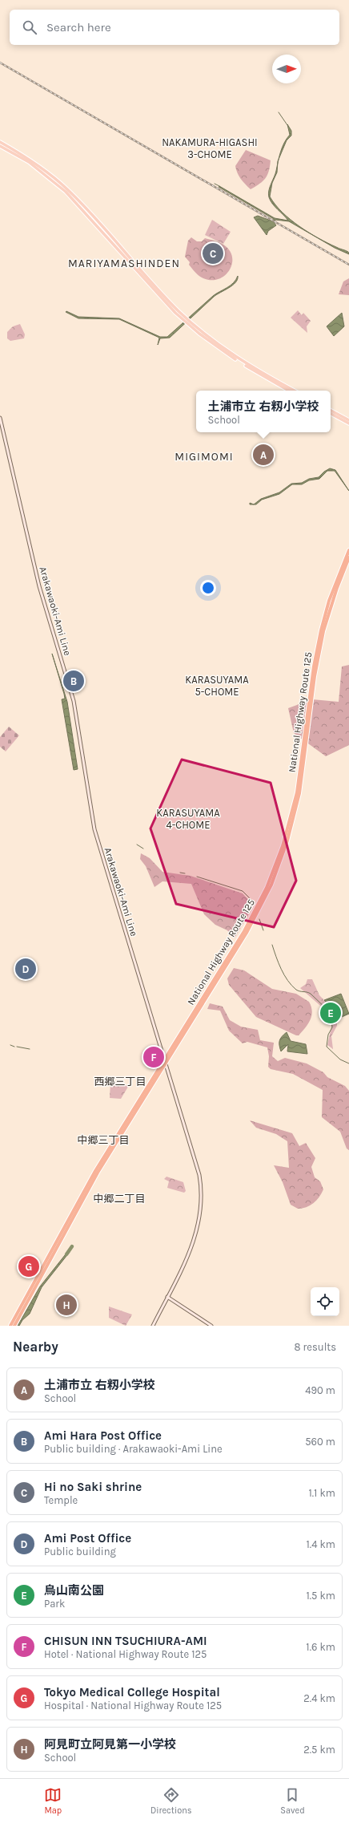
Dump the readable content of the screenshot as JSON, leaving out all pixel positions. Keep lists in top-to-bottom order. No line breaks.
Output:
{"streets":{"highway":["National Highway Route 125"],"main road":["Arakawaoki-Ami Line"]},"crossings":[["Arakawaoki-Ami Line","National Highway Route 125"]],"districts":["NAKAMURA-HIGASHI 3-CHOME","MARIYAMASHINDEN","MIGIMOMI","KARASUYAMA 5-CHOME","KARASUYAMA 4-CHOME","西郷三丁目","中郷三丁目","中郷二丁目"],"north":"right","page":{"search":"Search here","pins":["C","A","B","D","E","F","G","H"],"popup":["土浦市立 右籾小学校","School"],"heading":["Nearby","8 results"],"list":[{"mark":"A","name":"土浦市立 右籾小学校","note":"School","value":"490 m"},{"mark":"B","name":"Ami Hara Post Office","note":"Public building · Arakawaoki-Ami Line","value":"560 m"},{"mark":"C","name":"Hi no Saki shrine","note":"Temple","value":"1.1 km"},{"mark":"D","name":"Ami Post Office","note":"Public building","value":"1.4 km"},{"mark":"E","name":"烏山南公園","note":"Park","value":"1.5 km"},{"mark":"F","name":"CHISUN INN TSUCHIURA-AMI","note":"Hotel · National Highway Route 125","value":"1.6 km"},{"mark":"G","name":"Tokyo Medical College Hospital","note":"Hospital · National Highway Route 125","value":"2.4 km"},{"mark":"H","name":"阿見町立阿見第一小学校","note":"School","value":"2.5 km"}],"nav":["Map","Directions","Saved"]}}
